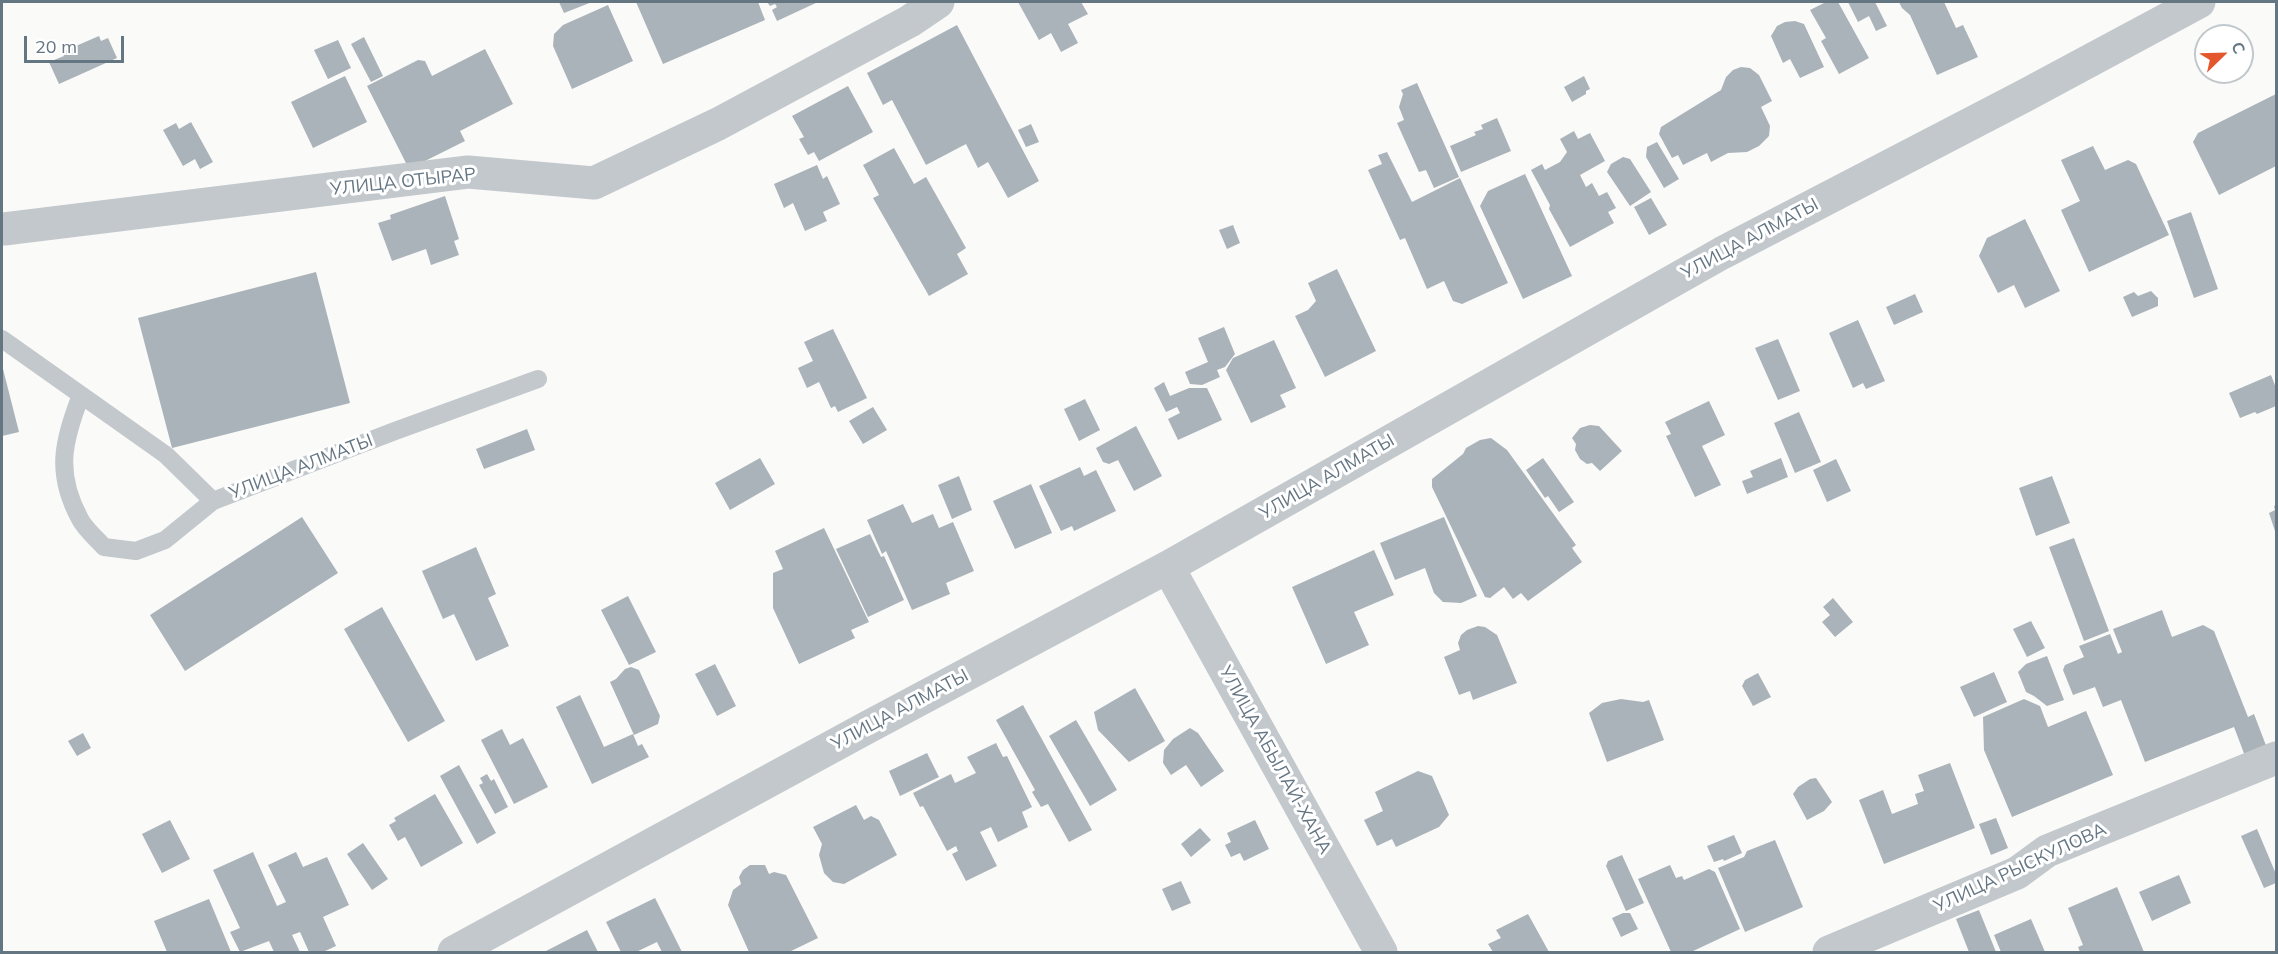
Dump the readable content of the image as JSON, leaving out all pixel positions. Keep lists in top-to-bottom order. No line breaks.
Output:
{"streets":{"street":["УЛИЦА ОТЫРАР","УЛИЦА АЛМАТЫ","УЛИЦА АБЫЛАЙ-ХАНА","УЛИЦА РЫСКУЛОВА"]},"crossings":[["УЛИЦА АЛМАТЫ","УЛИЦА АБЫЛАЙ-ХАНА"]],"scale_bar":"20 m","north":"top right"}
